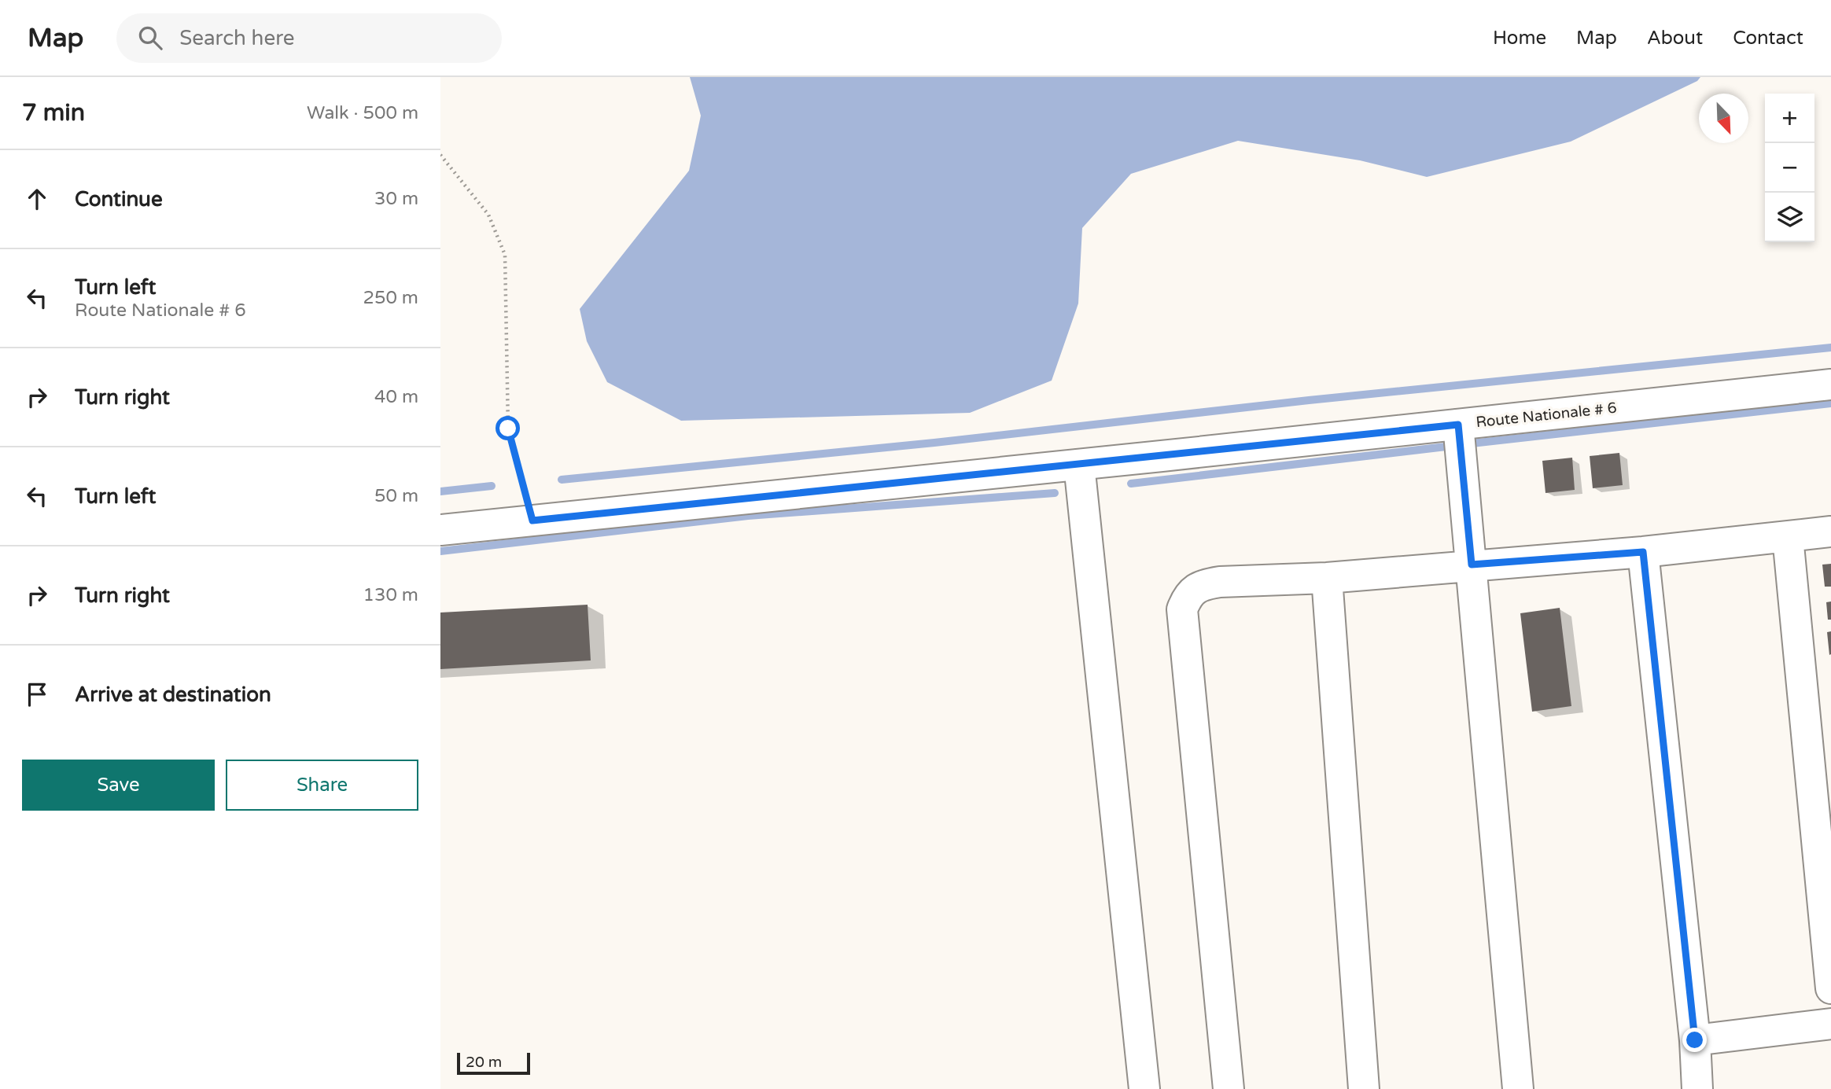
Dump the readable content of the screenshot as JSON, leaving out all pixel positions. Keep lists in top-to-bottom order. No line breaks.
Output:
{"streets":{"street":["Route Nationale # 6"]},"scale_bar":"20 m","north":"bottom right","page":{"header":"Map","search":"Search here","nav":["Home","Map","About","Contact"],"heading":["7 min","Walk · 500 m"],"map_buttons":["+","−"],"list":[["Continue","30 m"],["Turn left","Route Nationale # 6","250 m"],["Turn right","40 m"],["Turn left","50 m"],["Turn right","130 m"],"Arrive at destination"],"buttons":["Save","Share"],"scale":"20 m"}}
